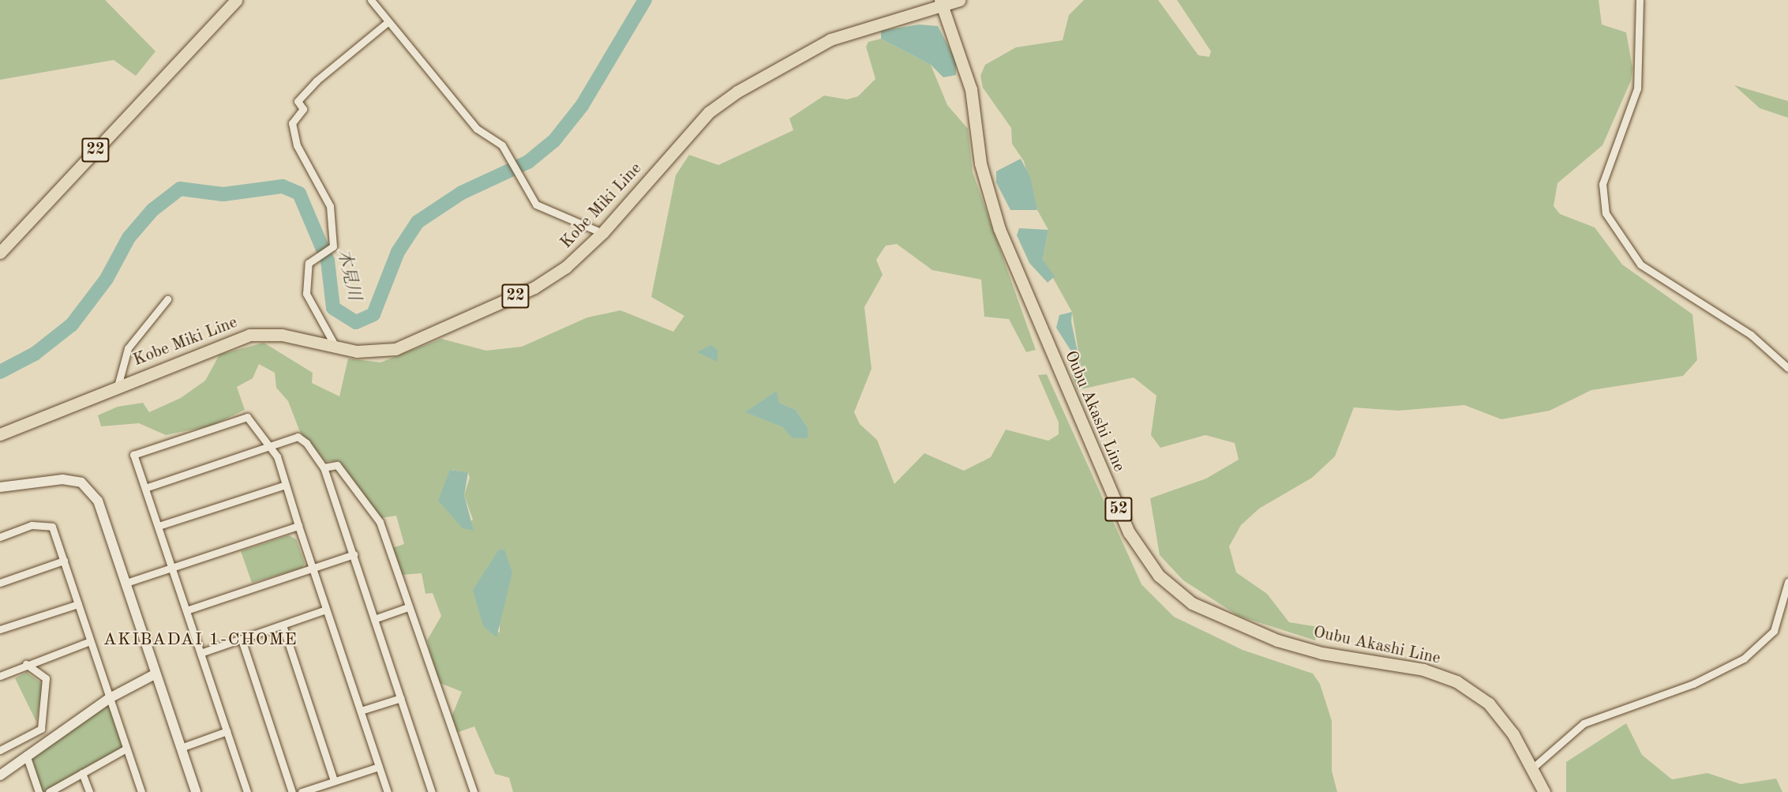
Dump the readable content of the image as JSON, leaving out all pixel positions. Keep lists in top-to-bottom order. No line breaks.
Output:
{"streets":{"main road":["22","Kobe Miki Line","Oubu Akashi Line","52"]},"crossings":[["Kobe Miki Line","Oubu Akashi Line"]],"districts":["AKIBADAI 1-CHOME"],"water":["木見川"]}
